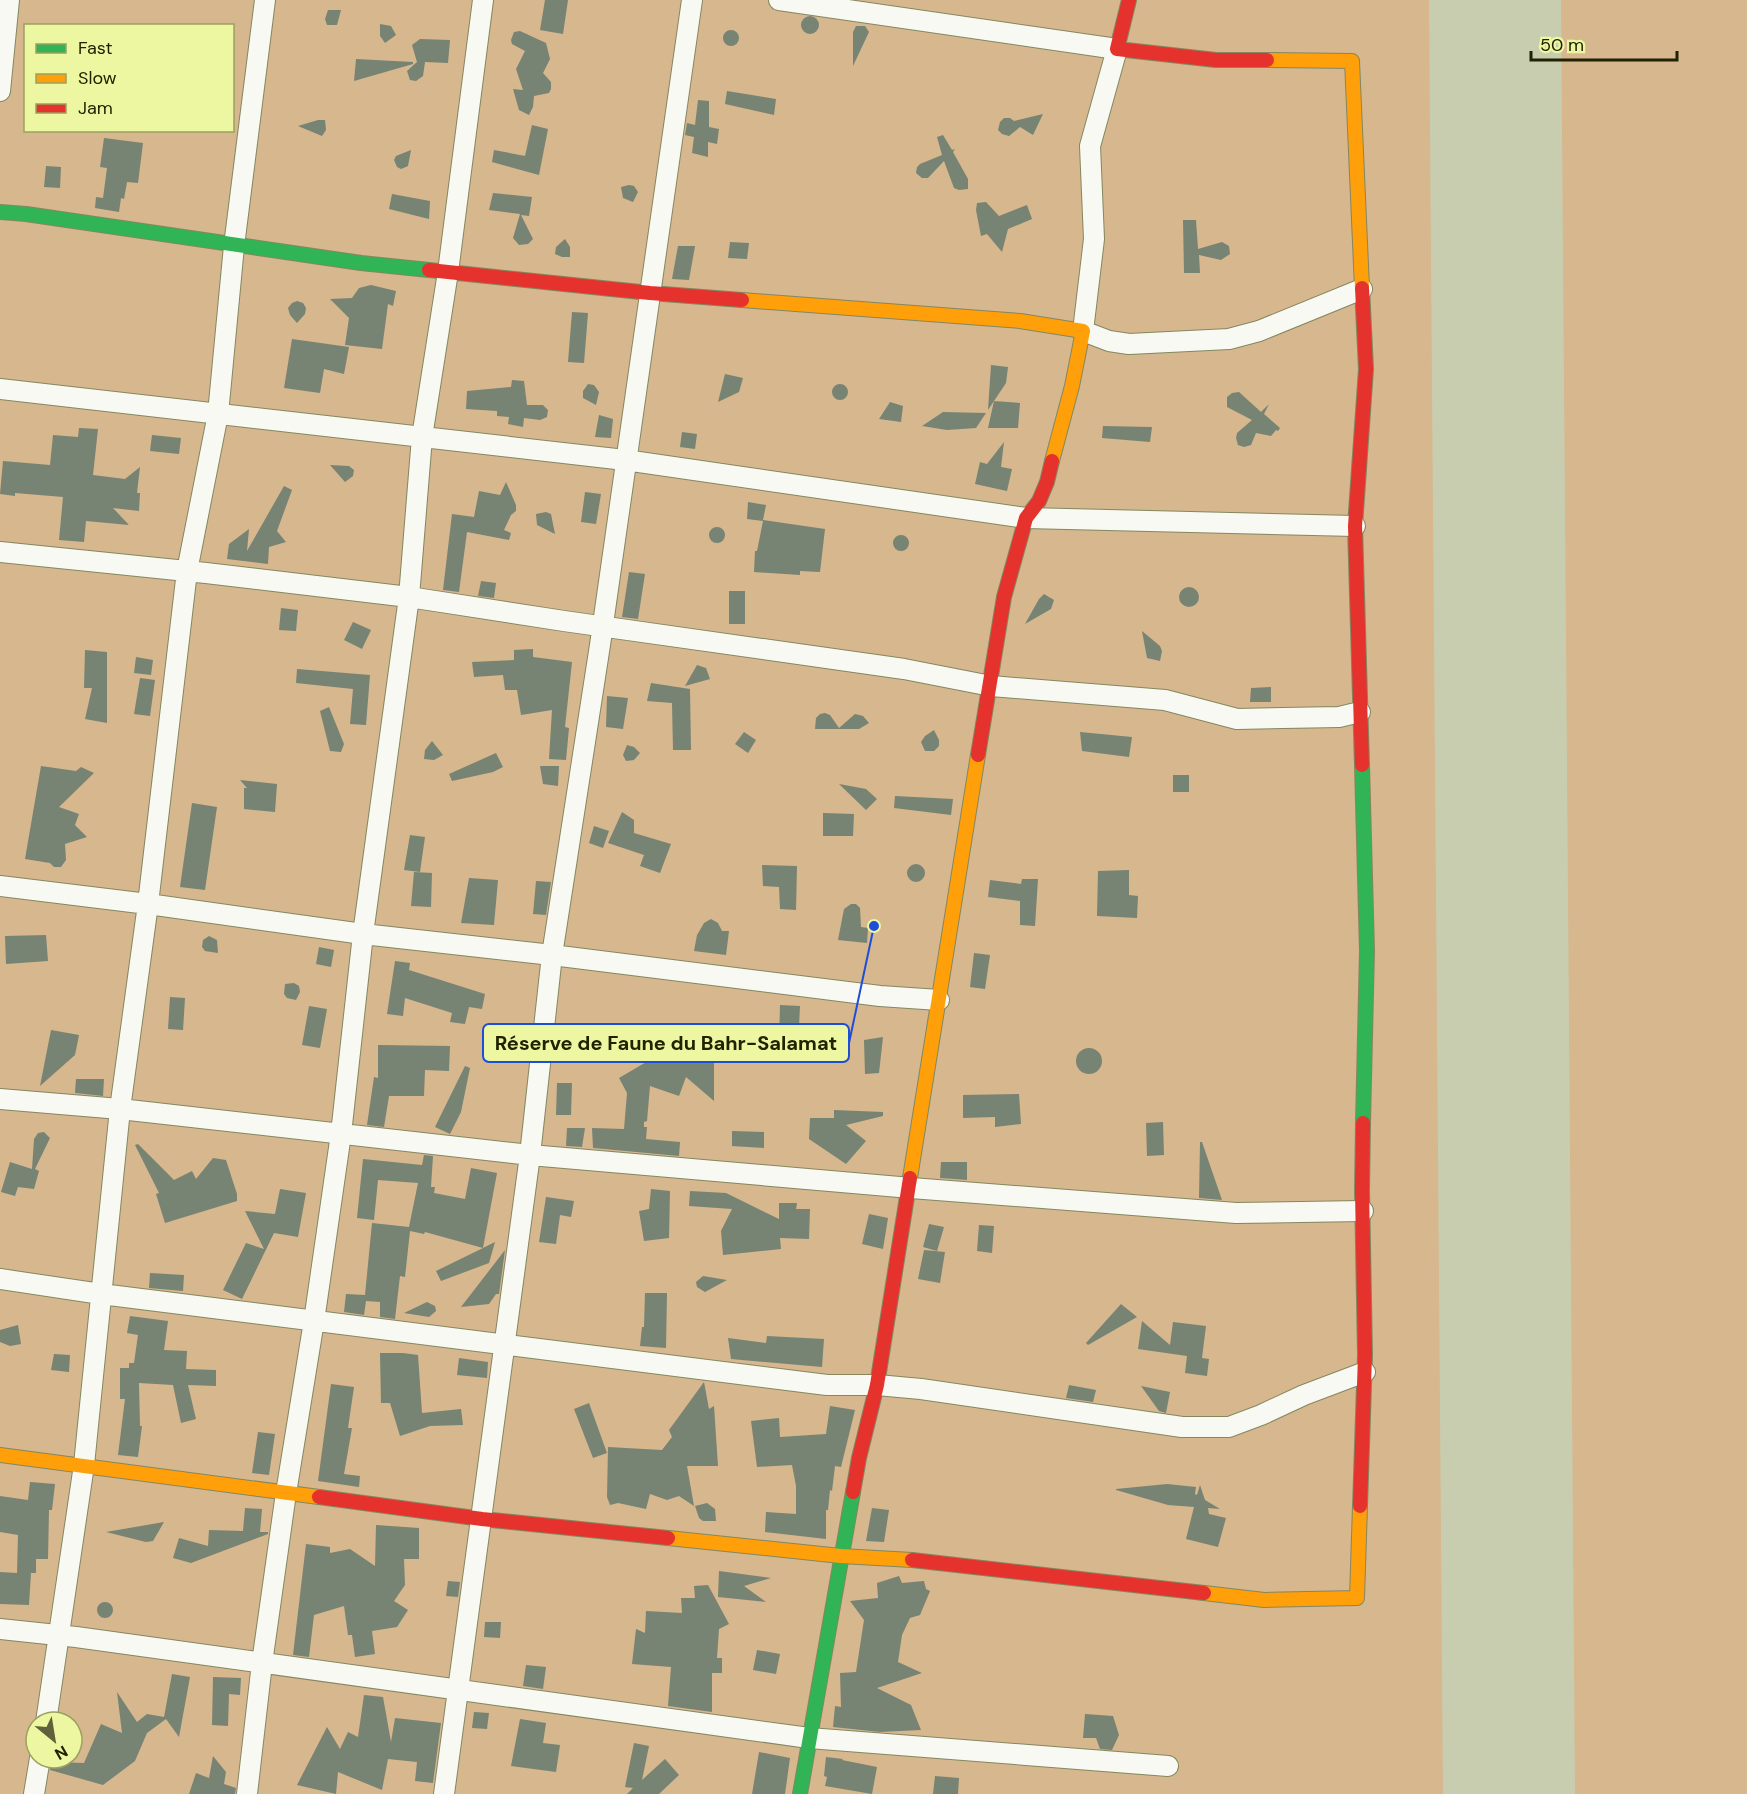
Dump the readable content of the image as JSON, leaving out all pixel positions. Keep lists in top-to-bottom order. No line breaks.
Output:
{"places":["Réserve de Faune du Bahr-Salamat"],"legend":["Fast","Slow","Jam"],"scale_bar":"50 m","north":"bottom right"}
